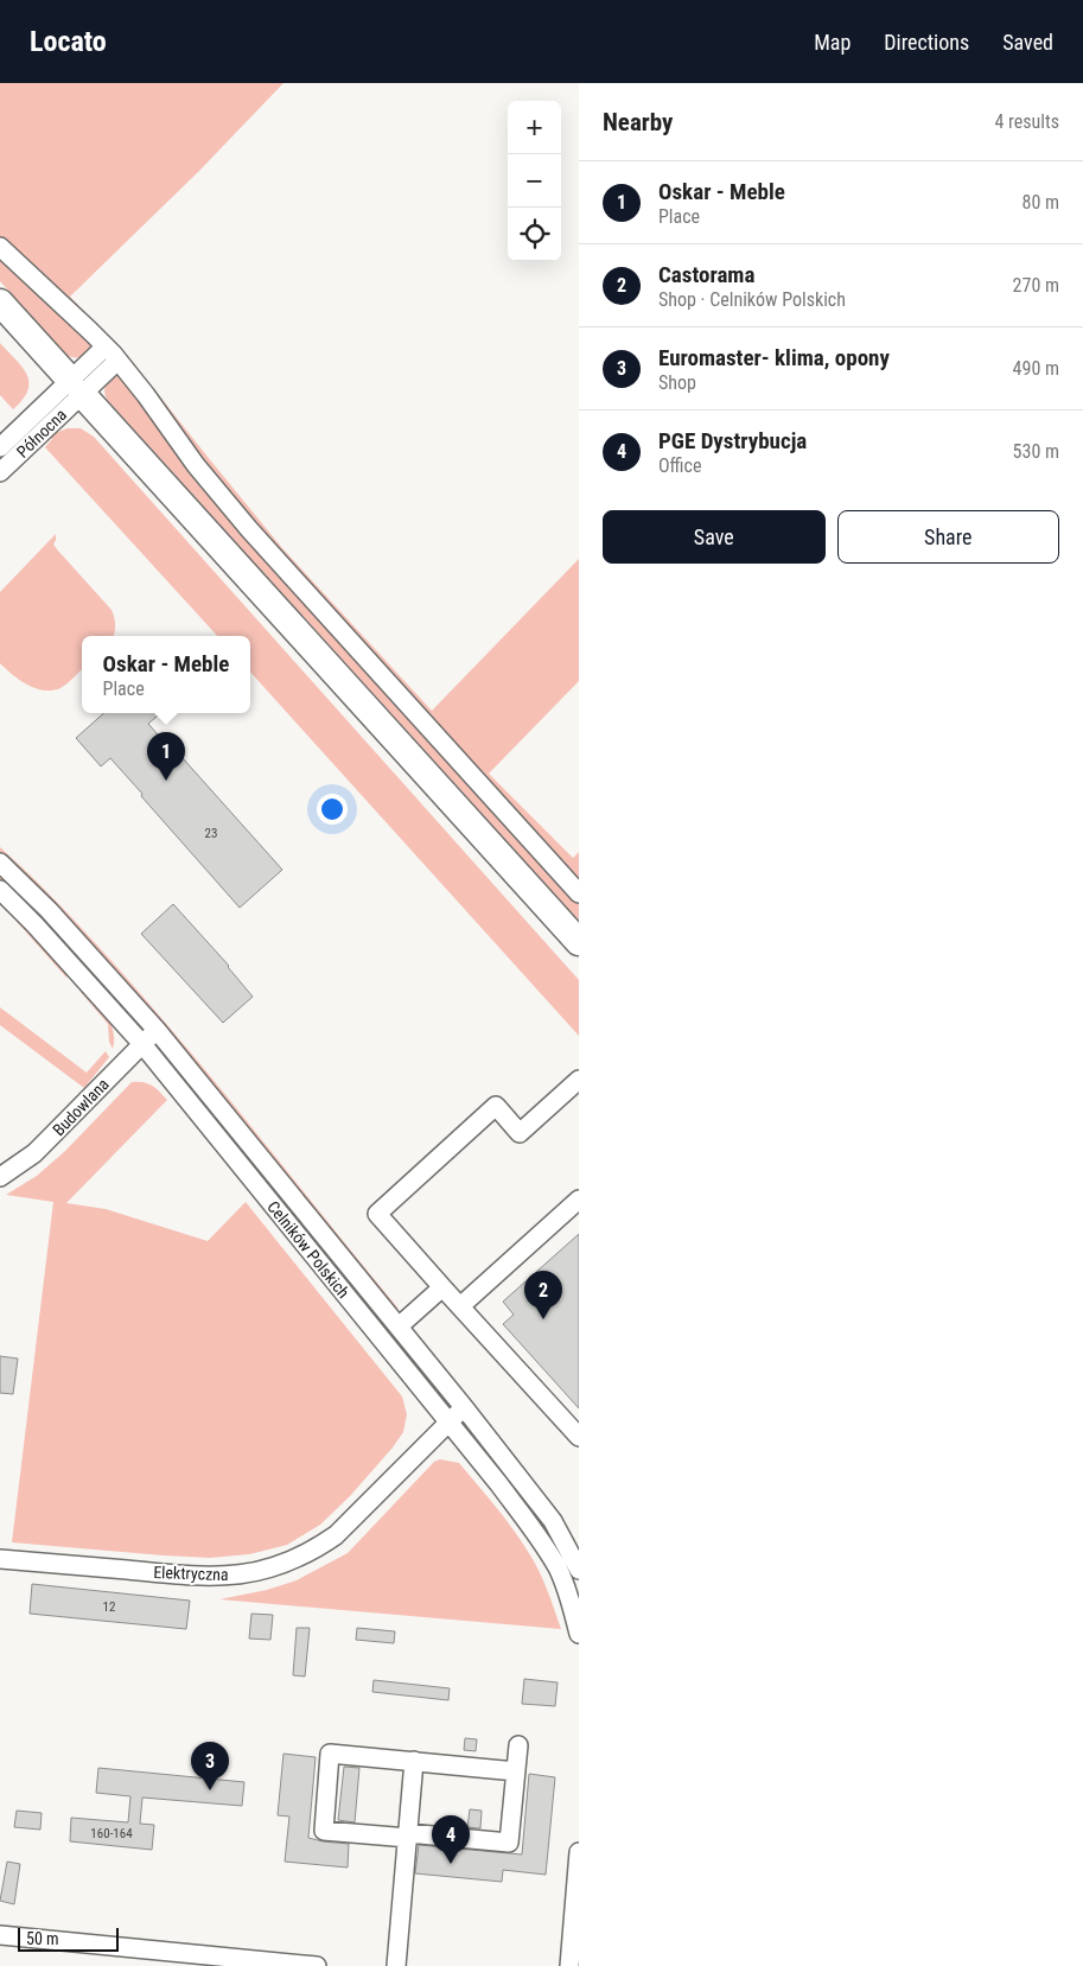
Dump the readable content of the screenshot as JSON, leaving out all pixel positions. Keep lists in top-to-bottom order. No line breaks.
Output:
{"streets":{"street":["Północna","Budowlana","Celników Polskich","Elektryczna"]},"crossings":[["Budowlana","Celników Polskich"],["Celników Polskich","Elektryczna"]],"house_numbers":["23","12","160-164"],"scale_bar":"50 m","page":{"header":"Locato","nav":["Map","Directions","Saved"],"heading":["Nearby","4 results"],"map_buttons":["+","−"],"list":[{"mark":"1","name":"Oskar - Meble","note":"Place","value":"80 m"},{"mark":"2","name":"Castorama","note":"Shop · Celników Polskich","value":"270 m"},{"mark":"3","name":"Euromaster- klima, opony","note":"Shop","value":"490 m"},{"mark":"4","name":"PGE Dystrybucja","note":"Office","value":"530 m"}],"buttons":["Save","Share"],"popup":["Oskar - Meble","Place"],"pins":["1","2","3","4"],"scale":"50 m"}}
